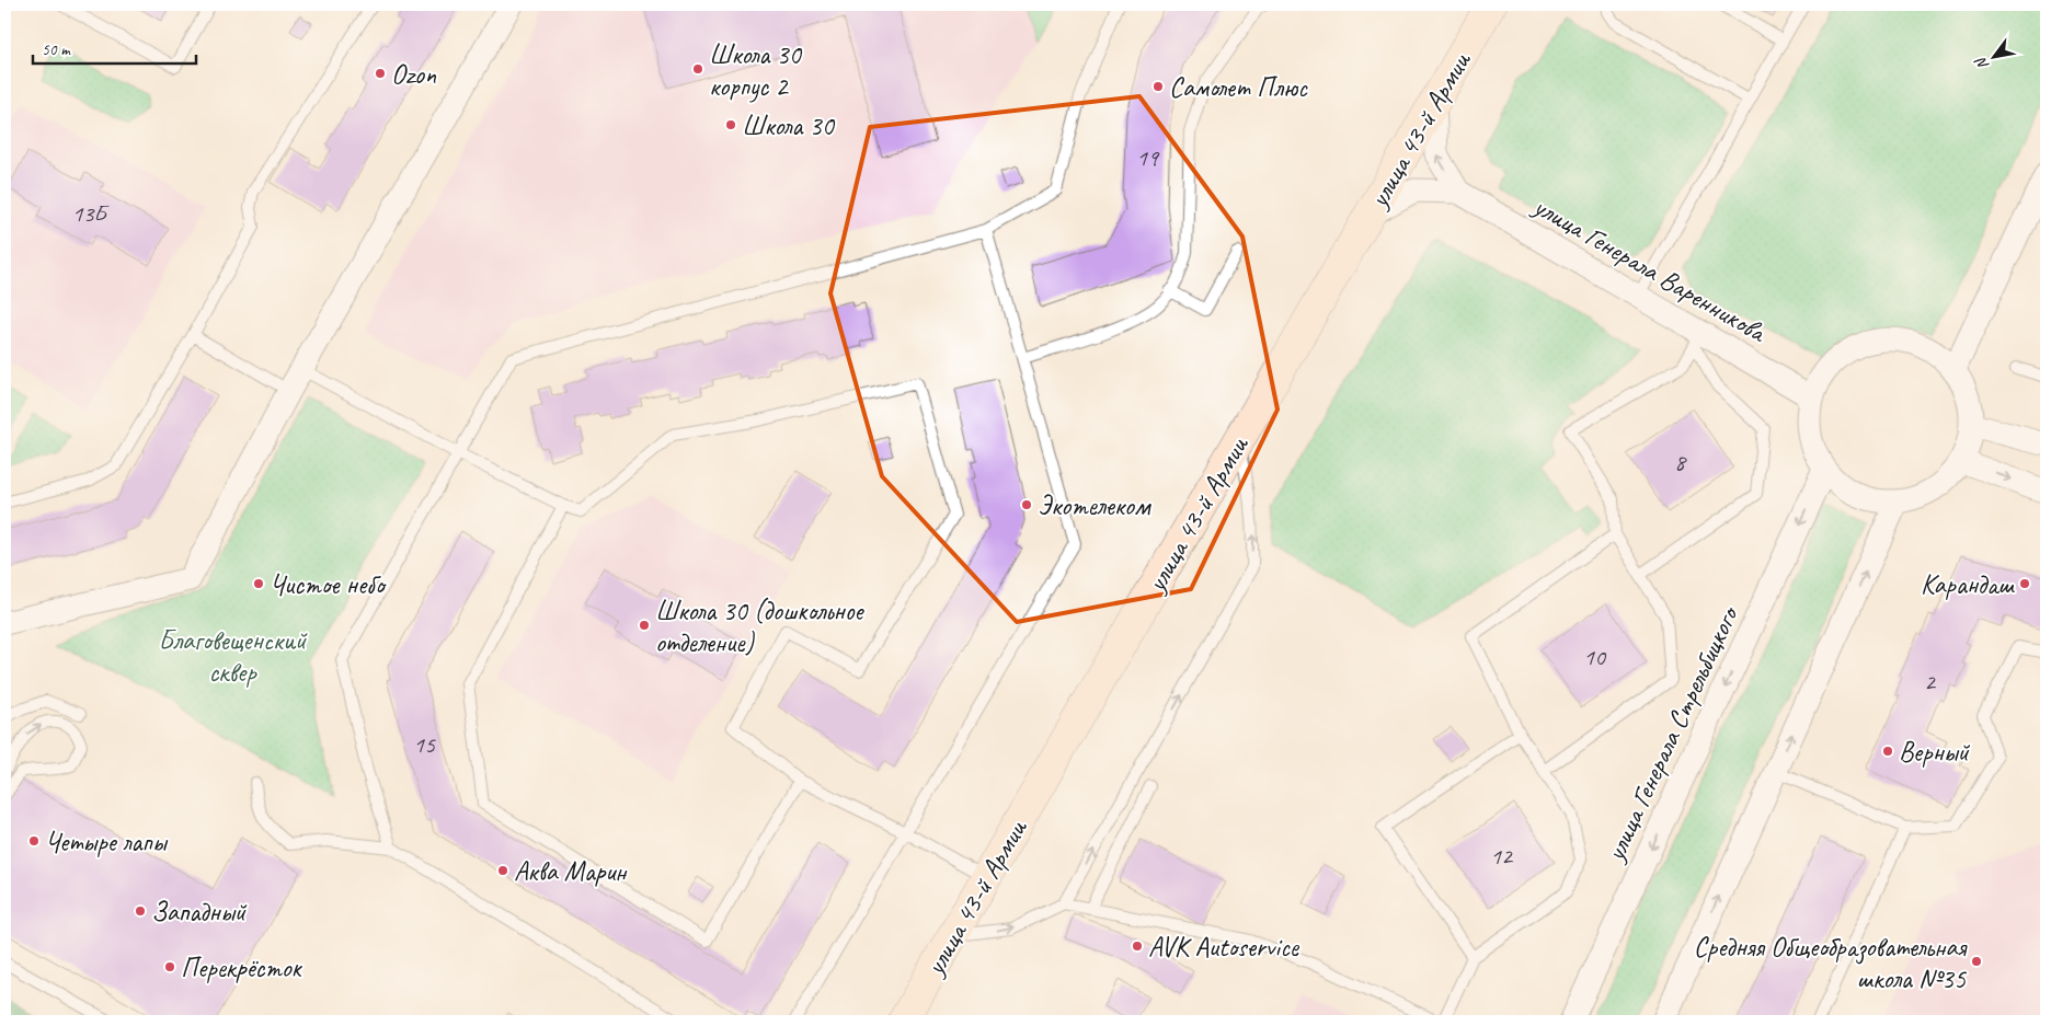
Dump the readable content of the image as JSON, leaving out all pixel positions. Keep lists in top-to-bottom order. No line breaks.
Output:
{"streets":{"main road":["улица 43-й Армии"],"street":["улица Генерала Варенникова","улица Генерала Стрельбицкого"]},"crossings":[["улица 43-й Армии","улица Генерала Варенникова"],["улица Генерала Варенникова","улица Генерала Стрельбицкого"]],"parks":["Благовещенский сквер"],"places":["Школа 30 корпус 2","Ozon","Самолет Плюс","Школа 30","Экотелеком","Чистое небо","Карандаш","Школа 30 (дошкольное отделение)","Верный","Четыре лапы","Аква Марин","Западный","AVK Autoservice","Средняя Общеобразовательная школа №35","Перекрёсток"],"house_numbers":["19","13Б","8","10","2","15","12"],"scale_bar":"50 m","north":"bottom left"}
